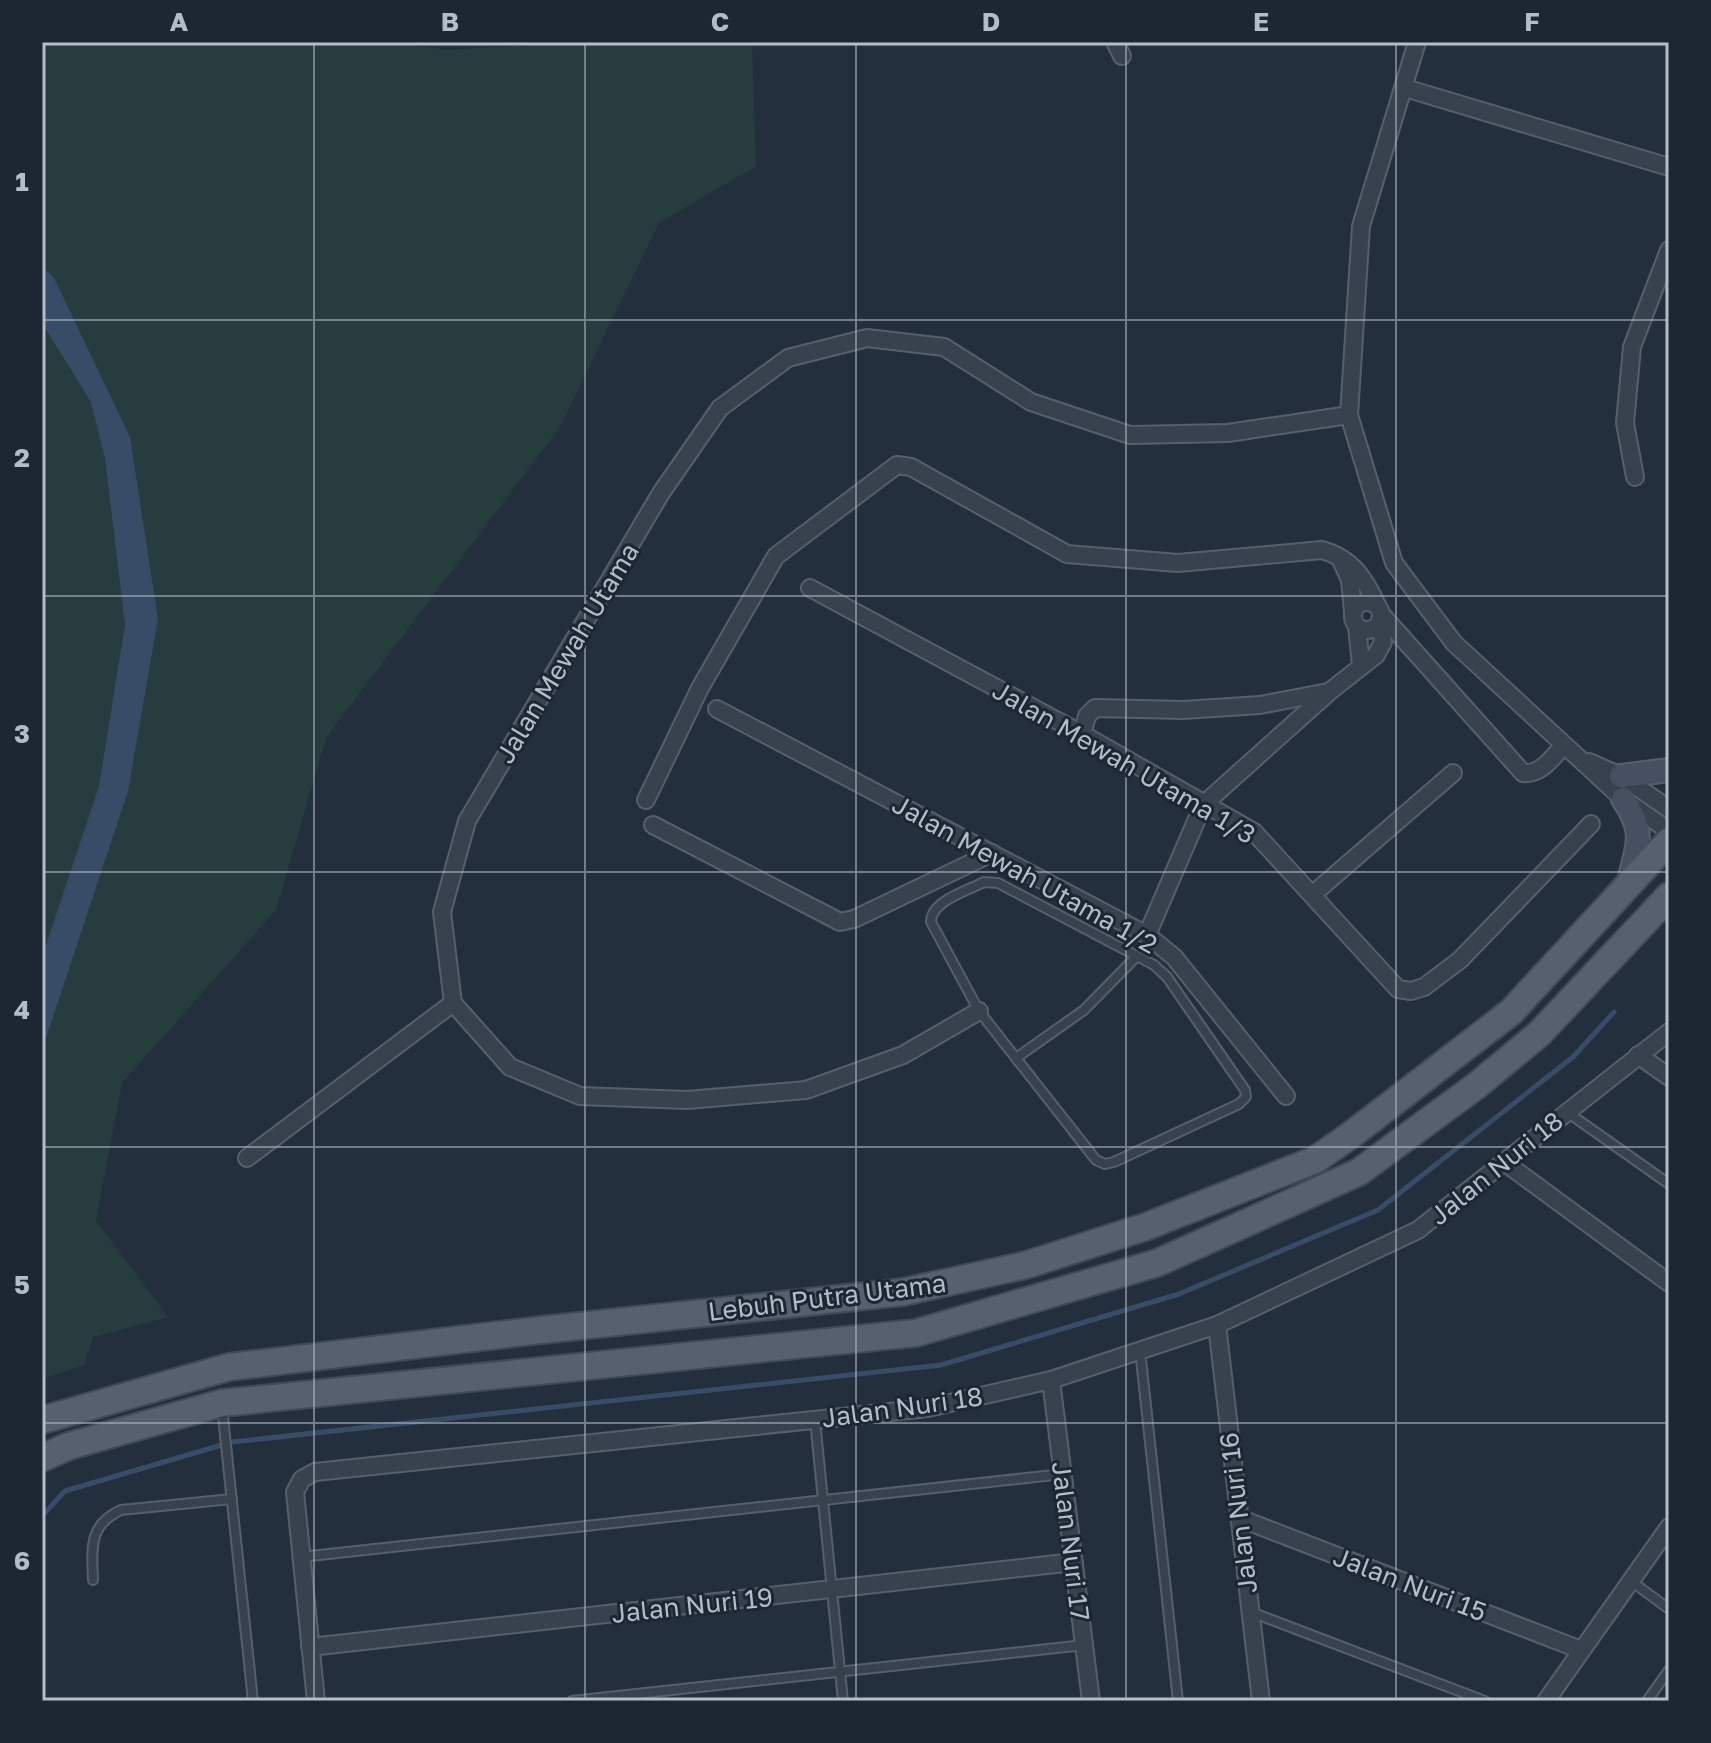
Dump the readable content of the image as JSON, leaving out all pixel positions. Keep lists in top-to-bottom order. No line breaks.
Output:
{"streets":{"main road":["Lebuh Putra Utama"],"street":["Jalan Mewah Utama","Jalan Mewah Utama 1/3","Jalan Mewah Utama 1/2","Jalan Nuri 18","Jalan Nuri 16","Jalan Nuri 17","Jalan Nuri 15","Jalan Nuri 19"]},"crossings":[["Jalan Nuri 18","Jalan Nuri 16"],["Jalan Nuri 18","Jalan Nuri 17"],["Jalan Nuri 18","Jalan Nuri 19"],["Jalan Nuri 16","Jalan Nuri 15"],["Jalan Nuri 17","Jalan Nuri 19"]],"grid":{"columns":["A","B","C","D","E","F"],"rows":["1","2","3","4","5","6"]}}
